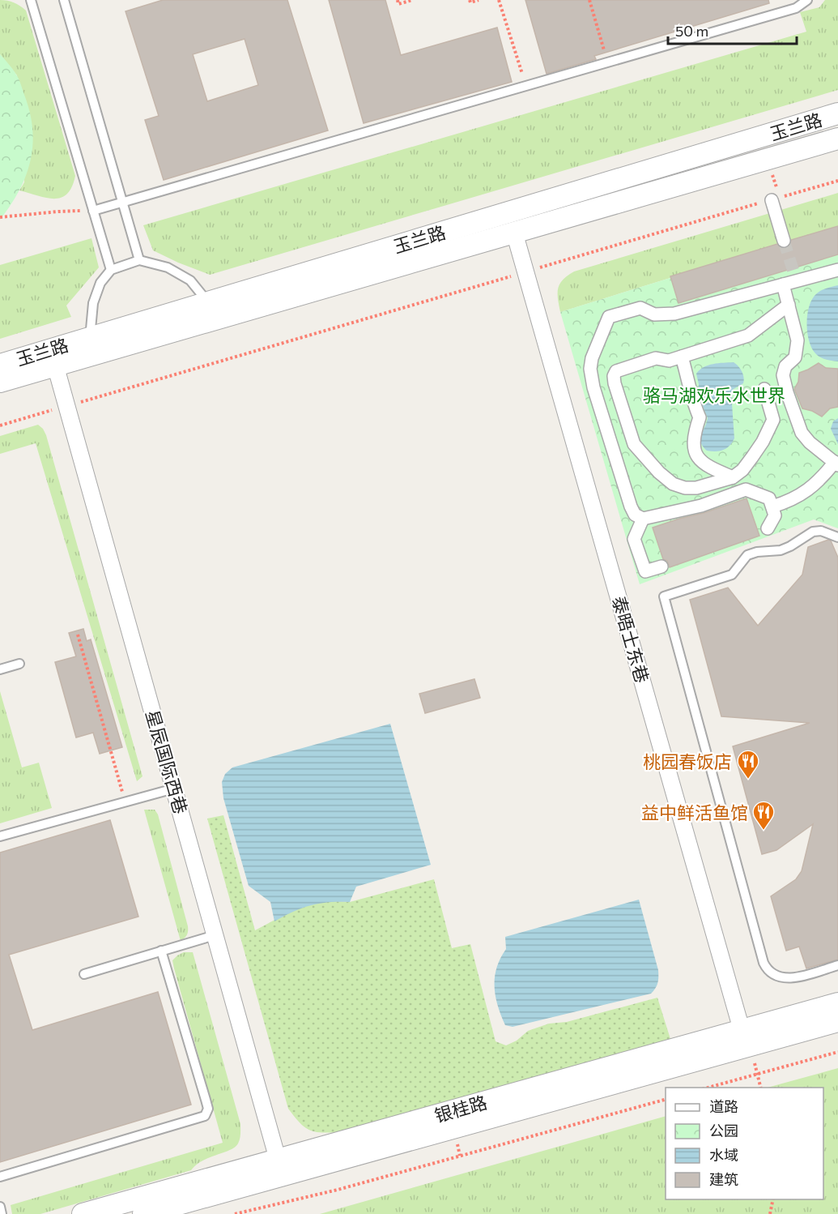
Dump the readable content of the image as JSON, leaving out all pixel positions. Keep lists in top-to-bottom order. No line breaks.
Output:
{"streets":{"street":["玉兰路","泰晤士东巷","星辰国际西巷","银桂路"]},"crossings":[["玉兰路","泰晤士东巷"],["玉兰路","星辰国际西巷"],["泰晤士东巷","银桂路"],["星辰国际西巷","银桂路"]],"parks":["骆马湖欢乐水世界"],"places":{"restaurant":["桃园春饭店","益中鲜活鱼馆"]},"legend":["道路","公园","水域","建筑"],"scale_bar":"50 m"}
